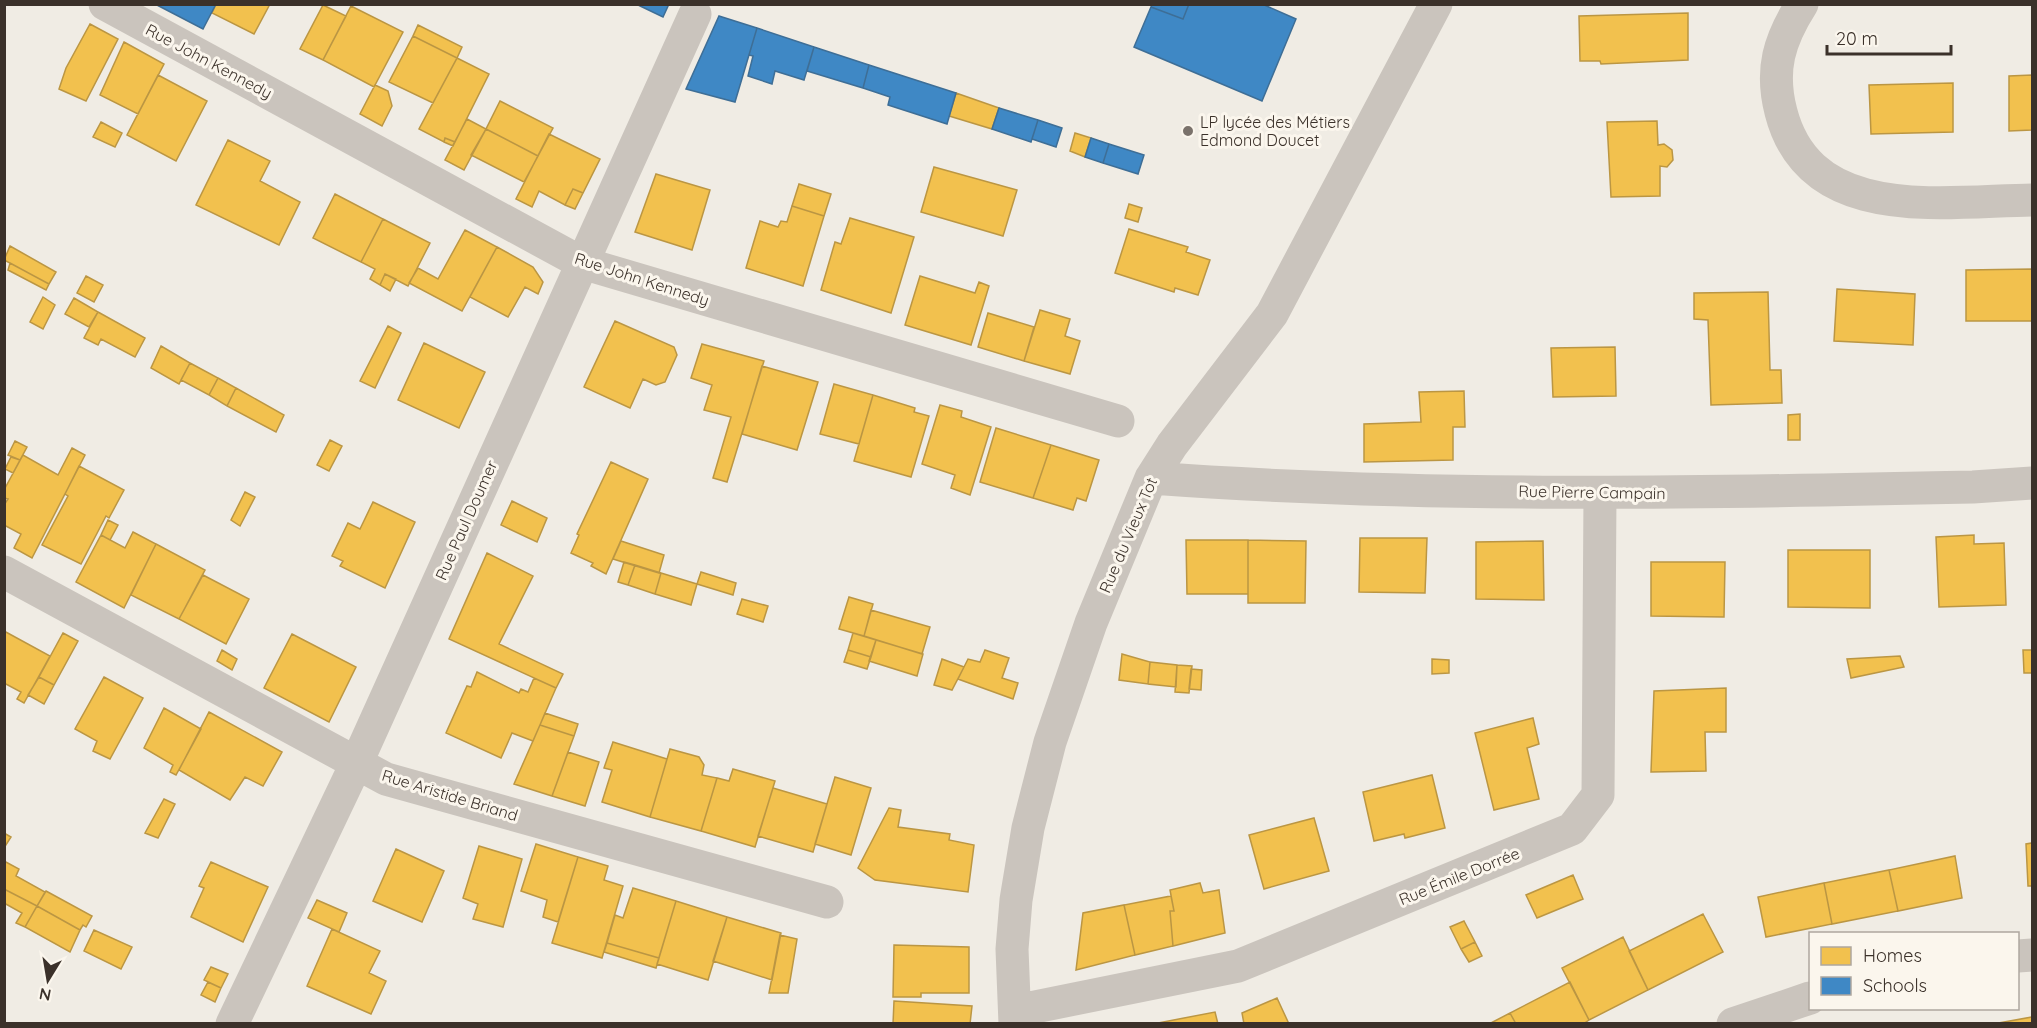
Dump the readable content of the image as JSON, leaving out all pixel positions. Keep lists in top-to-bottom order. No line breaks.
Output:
{"streets":{"street":["Rue John Kennedy","Rue Pierre Campain","Rue Paul Doumer","Rue du Vieux Tot","Rue Aristide Briand","Rue Émile Dorrée"]},"crossings":[["Rue John Kennedy","Rue Paul Doumer"],["Rue Pierre Campain","Rue du Vieux Tot"],["Rue Pierre Campain","Rue Émile Dorrée"],["Rue Paul Doumer","Rue Aristide Briand"],["Rue du Vieux Tot","Rue Émile Dorrée"]],"places":["LP lycée des Métiers Edmond Doucet"],"legend":["Homes","Schools"],"scale_bar":"20 m","north":"bottom"}
